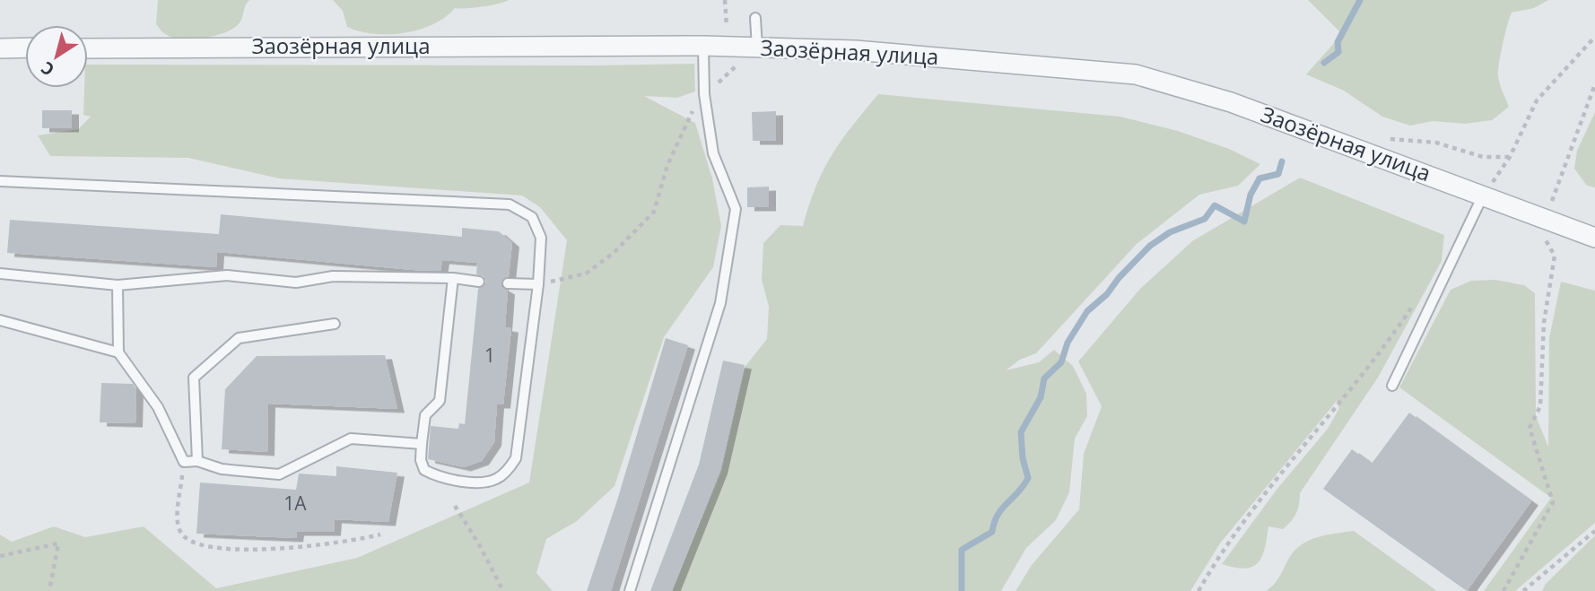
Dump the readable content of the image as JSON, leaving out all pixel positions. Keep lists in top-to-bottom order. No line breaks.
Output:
{"streets":{"street":["Заозёрная улица"]},"house_numbers":["1","1А"],"north":"bottom left"}
